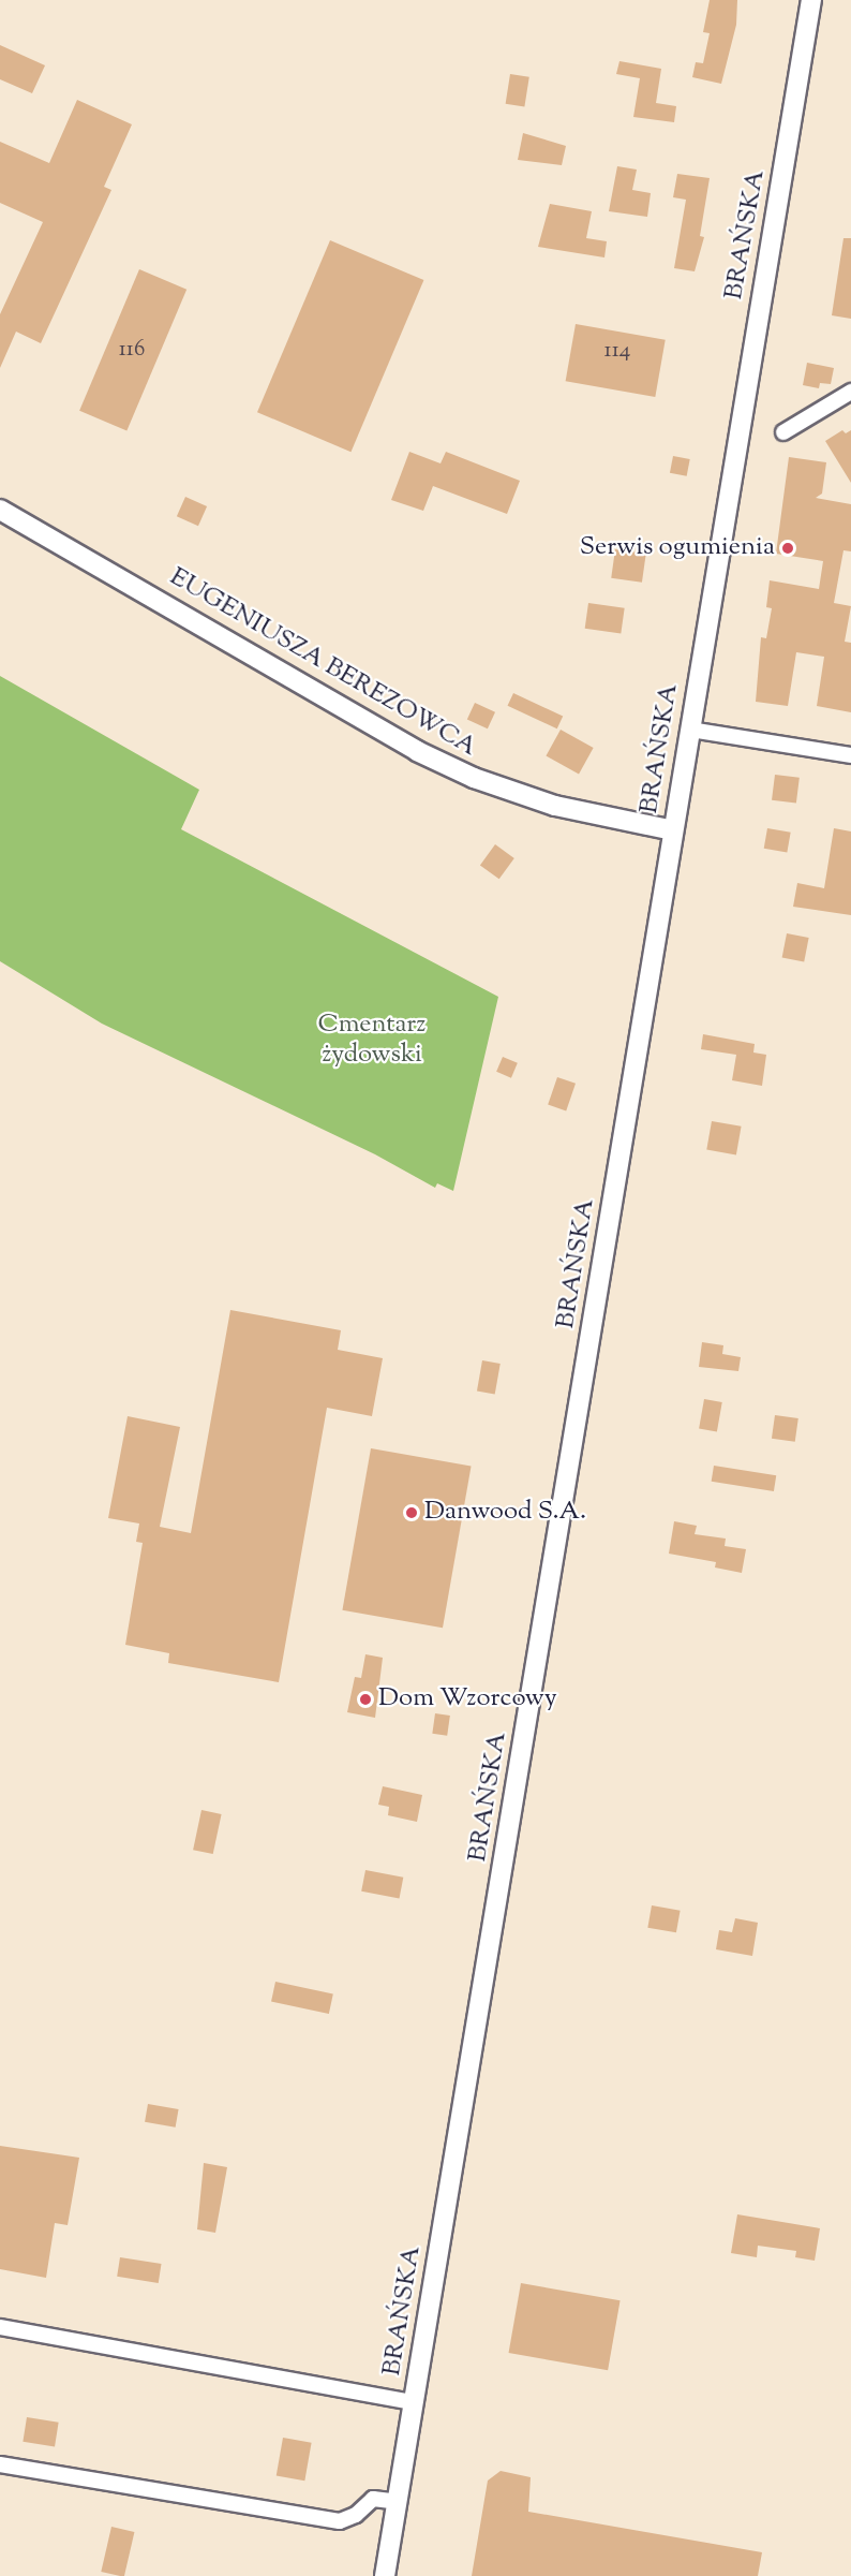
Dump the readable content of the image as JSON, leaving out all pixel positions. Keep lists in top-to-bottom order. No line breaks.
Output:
{"streets":{"street":["BRAŃSKA","EUGENIUSZA BEREZOWCA"]},"crossings":[["BRAŃSKA","EUGENIUSZA BEREZOWCA"]],"parks":["Cmentarz żydowski"],"places":["Serwis ogumienia","Danwood S.A.","Dom Wzorcowy"],"house_numbers":["116","114"]}
